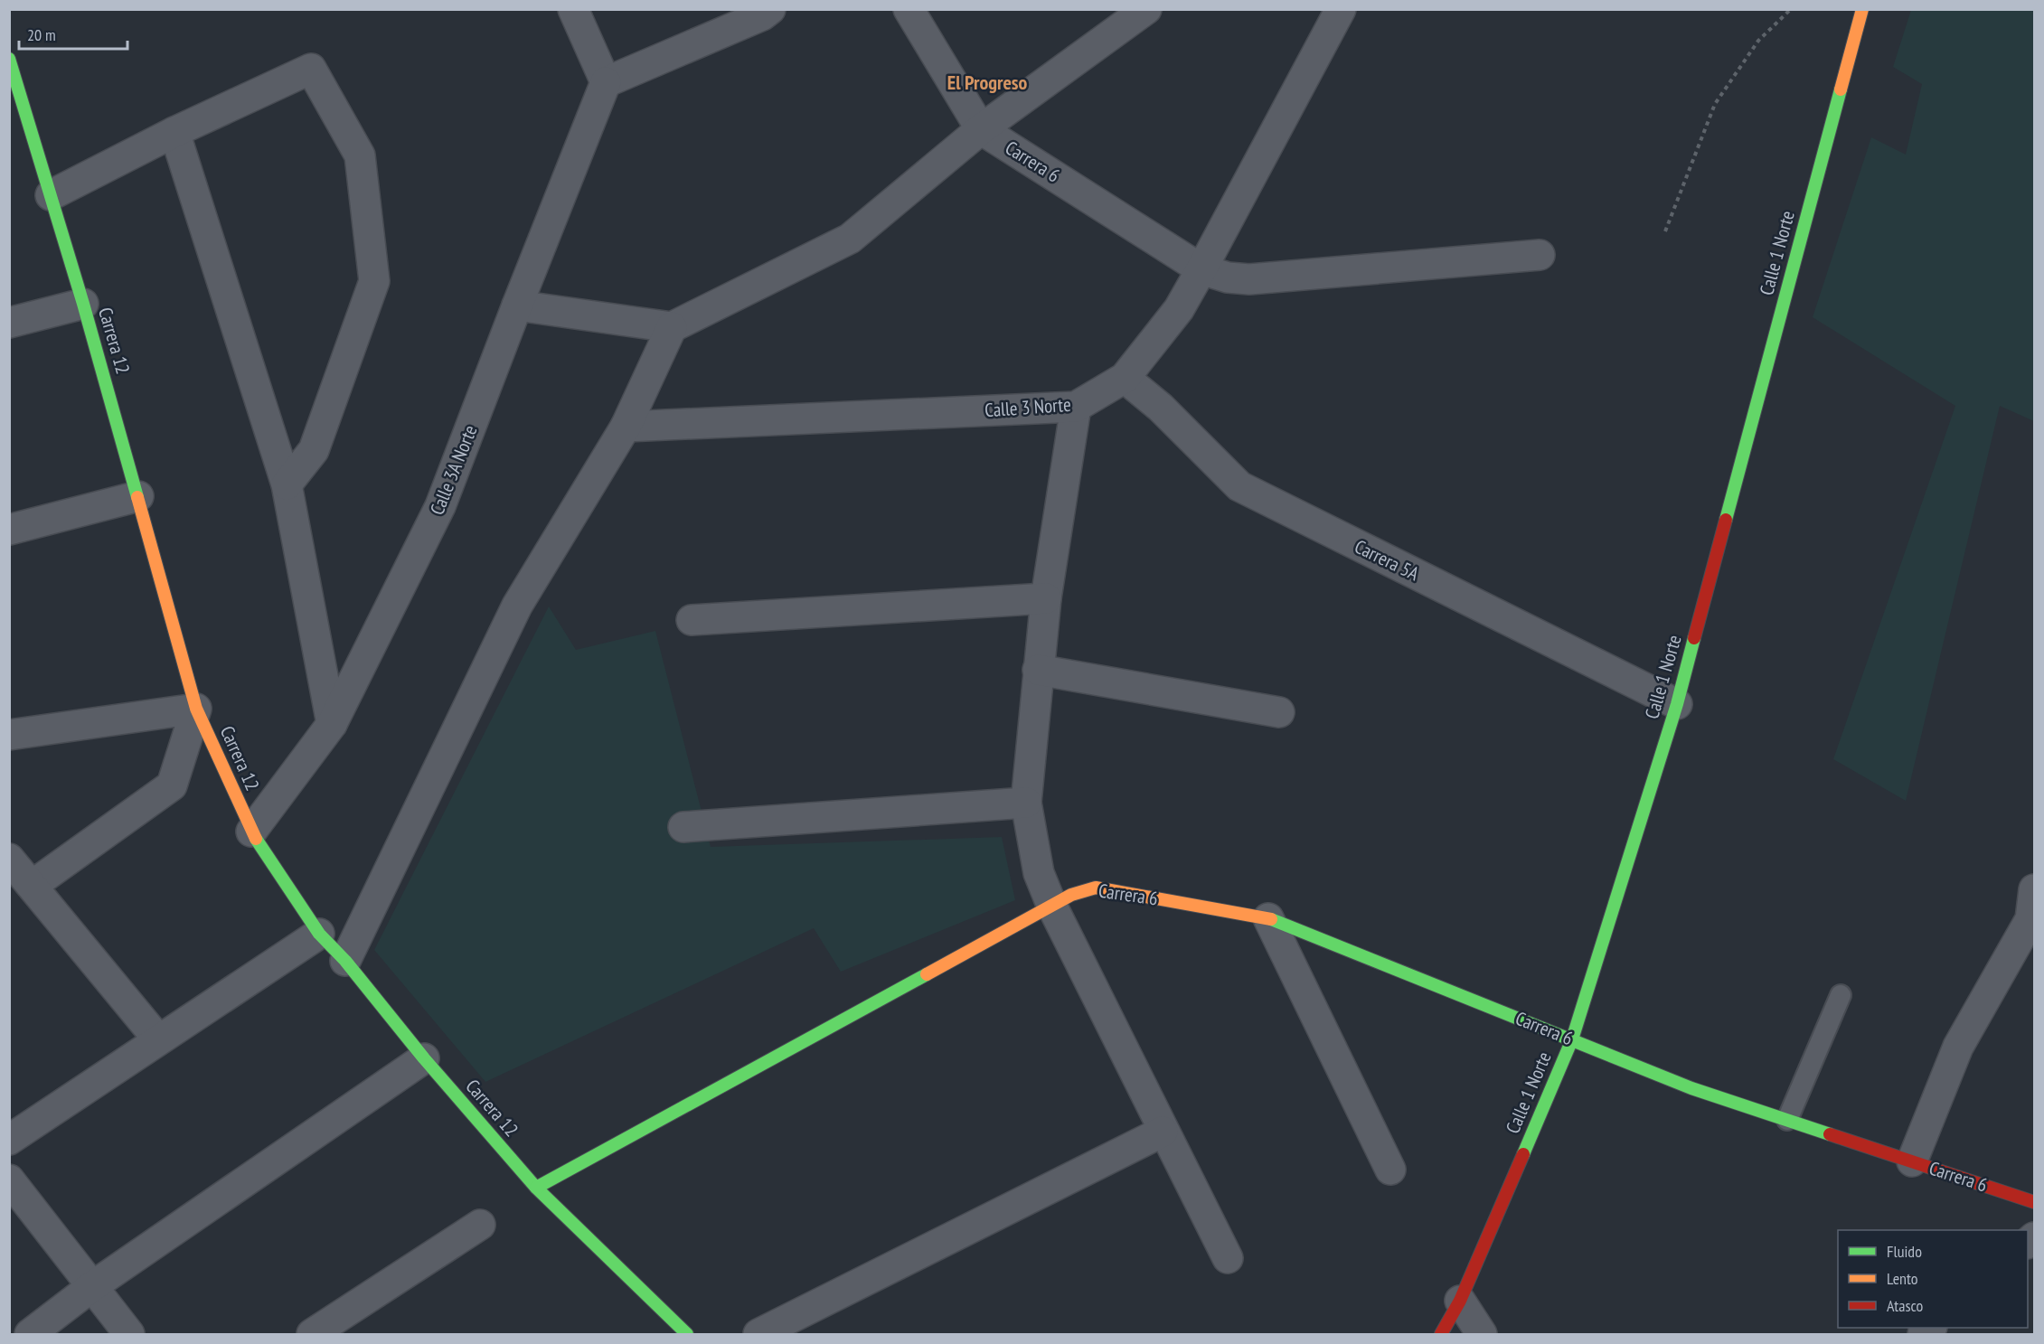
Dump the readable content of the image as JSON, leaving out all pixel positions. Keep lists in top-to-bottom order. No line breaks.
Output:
{"streets":{"street":["Carrera 6","Calle 1 Norte","Carrera 12","Calle 3 Norte","Calle 3A Norte","Carrera 5A"]},"crossings":[["Carrera 6","Calle 1 Norte"],["Carrera 6","Carrera 12"],["Carrera 6","Calle 3 Norte"],["Calle 1 Norte","Carrera 5A"],["Carrera 12","Calle 3A Norte"],["Calle 3 Norte","Carrera 5A"]],"districts":["El Progreso"],"legend":["Fluido","Lento","Atasco"],"scale_bar":"20 m"}
